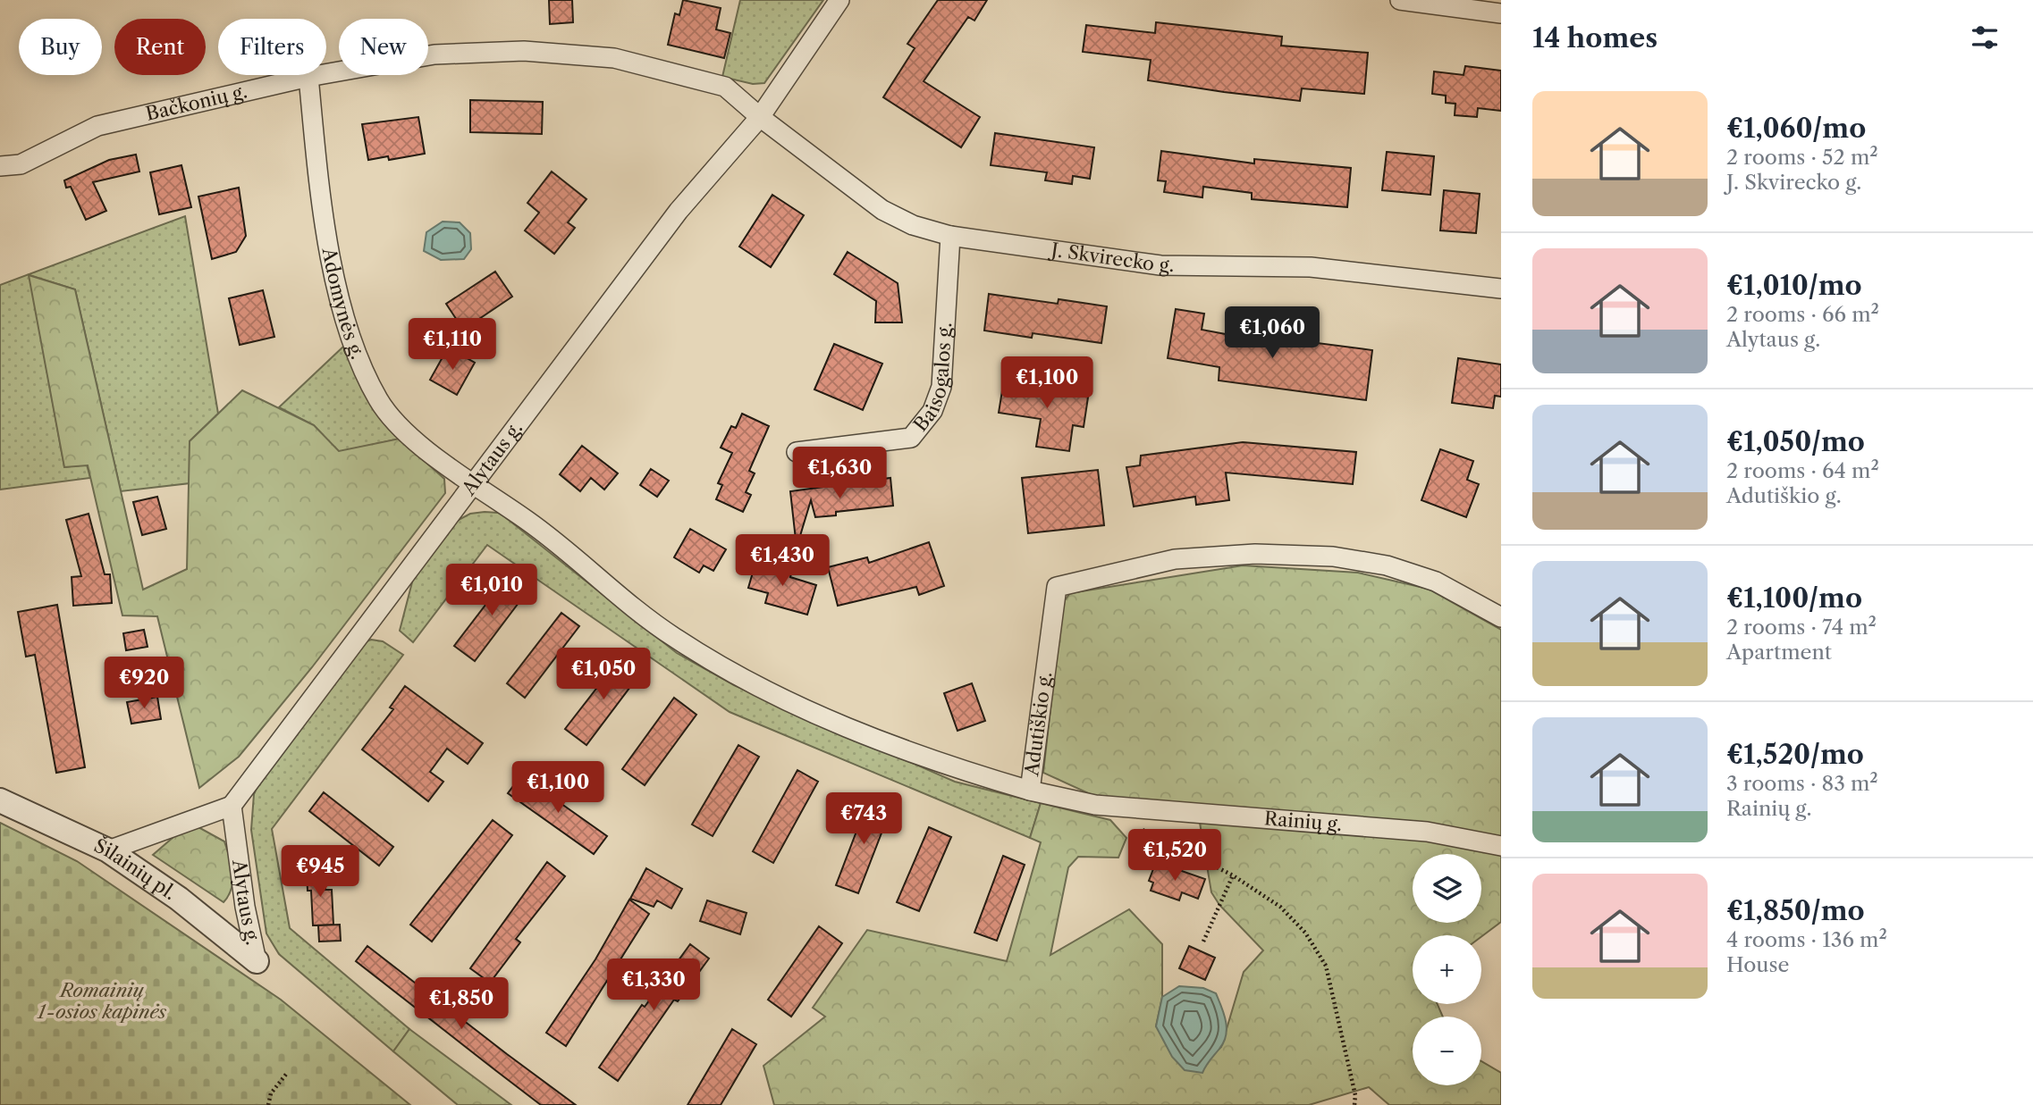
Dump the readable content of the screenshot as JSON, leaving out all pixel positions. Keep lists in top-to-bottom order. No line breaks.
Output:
{"streets":{"street":["Bačkonių g.","J. Skvirecko g.","Adomynės g.","Baisogalos g.","Alytaus g.","Adutiškio g.","Rainių g.","Šilainių pl."]},"crossings":[["Bačkonių g.","J. Skvirecko g."],["Bačkonių g.","Adomynės g."],["Bačkonių g.","Alytaus g."],["J. Skvirecko g.","Baisogalos g."],["J. Skvirecko g.","Alytaus g."],["Adomynės g.","Alytaus g."],["Adomynės g.","Adutiškio g."],["Alytaus g.","Adutiškio g."],["Alytaus g.","Šilainių pl."],["Adutiškio g.","Rainių g."]],"parks":["Romainių 1-osios kapinės"],"page":{"heading":"14 homes","chip":["Buy","Rent","Filters","New"],"list":[{"name":"€1,060/mo","note":"2 rooms · 52 m² · J. Skvirecko g."},{"name":"€1,010/mo","note":"2 rooms · 66 m² · Alytaus g."},{"name":"€1,050/mo","note":"2 rooms · 64 m² · Adutiškio g."},{"name":"€1,100/mo","note":"2 rooms · 74 m² · Apartment"},{"name":"€1,520/mo","note":"3 rooms · 83 m² · Rainių g."},{"name":"€1,850/mo","note":"4 rooms · 136 m² · House"}],"price":["€1,060","€1,110","€1,100","€1,630","€1,430","€1,010","€1,050","€920","€1,100","€743","€1,520","€945","€1,330","€1,850"],"map_buttons":["+","−"]}}
